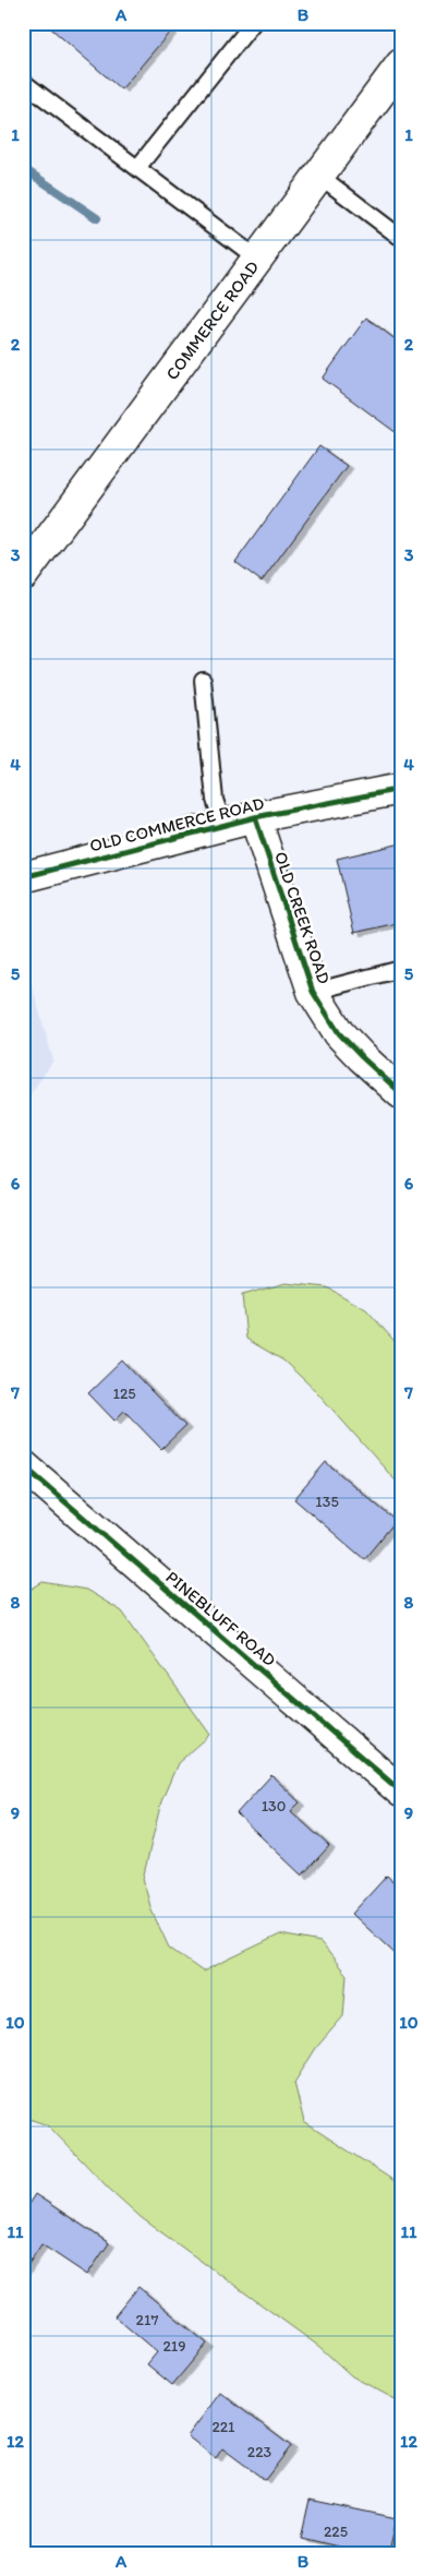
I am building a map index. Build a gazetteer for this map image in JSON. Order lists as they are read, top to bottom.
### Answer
{
  "streets": {
    "main road": [
      "COMMERCE ROAD",
      "OLD COMMERCE ROAD",
      "OLD CREEK ROAD",
      "PINEBLUFF ROAD"
    ]
  },
  "crossings": [
    ["OLD COMMERCE ROAD", "OLD CREEK ROAD"]
  ],
  "house_numbers": [
    "125",
    "135",
    "130",
    "217",
    "219",
    "221",
    "223",
    "225"
  ],
  "grid": {
    "columns": ["A", "B"],
    "rows": [
      "1",
      "2",
      "3",
      "4",
      "5",
      "6",
      "7",
      "8",
      "9",
      "10",
      "11",
      "12"
    ]
  }
}
